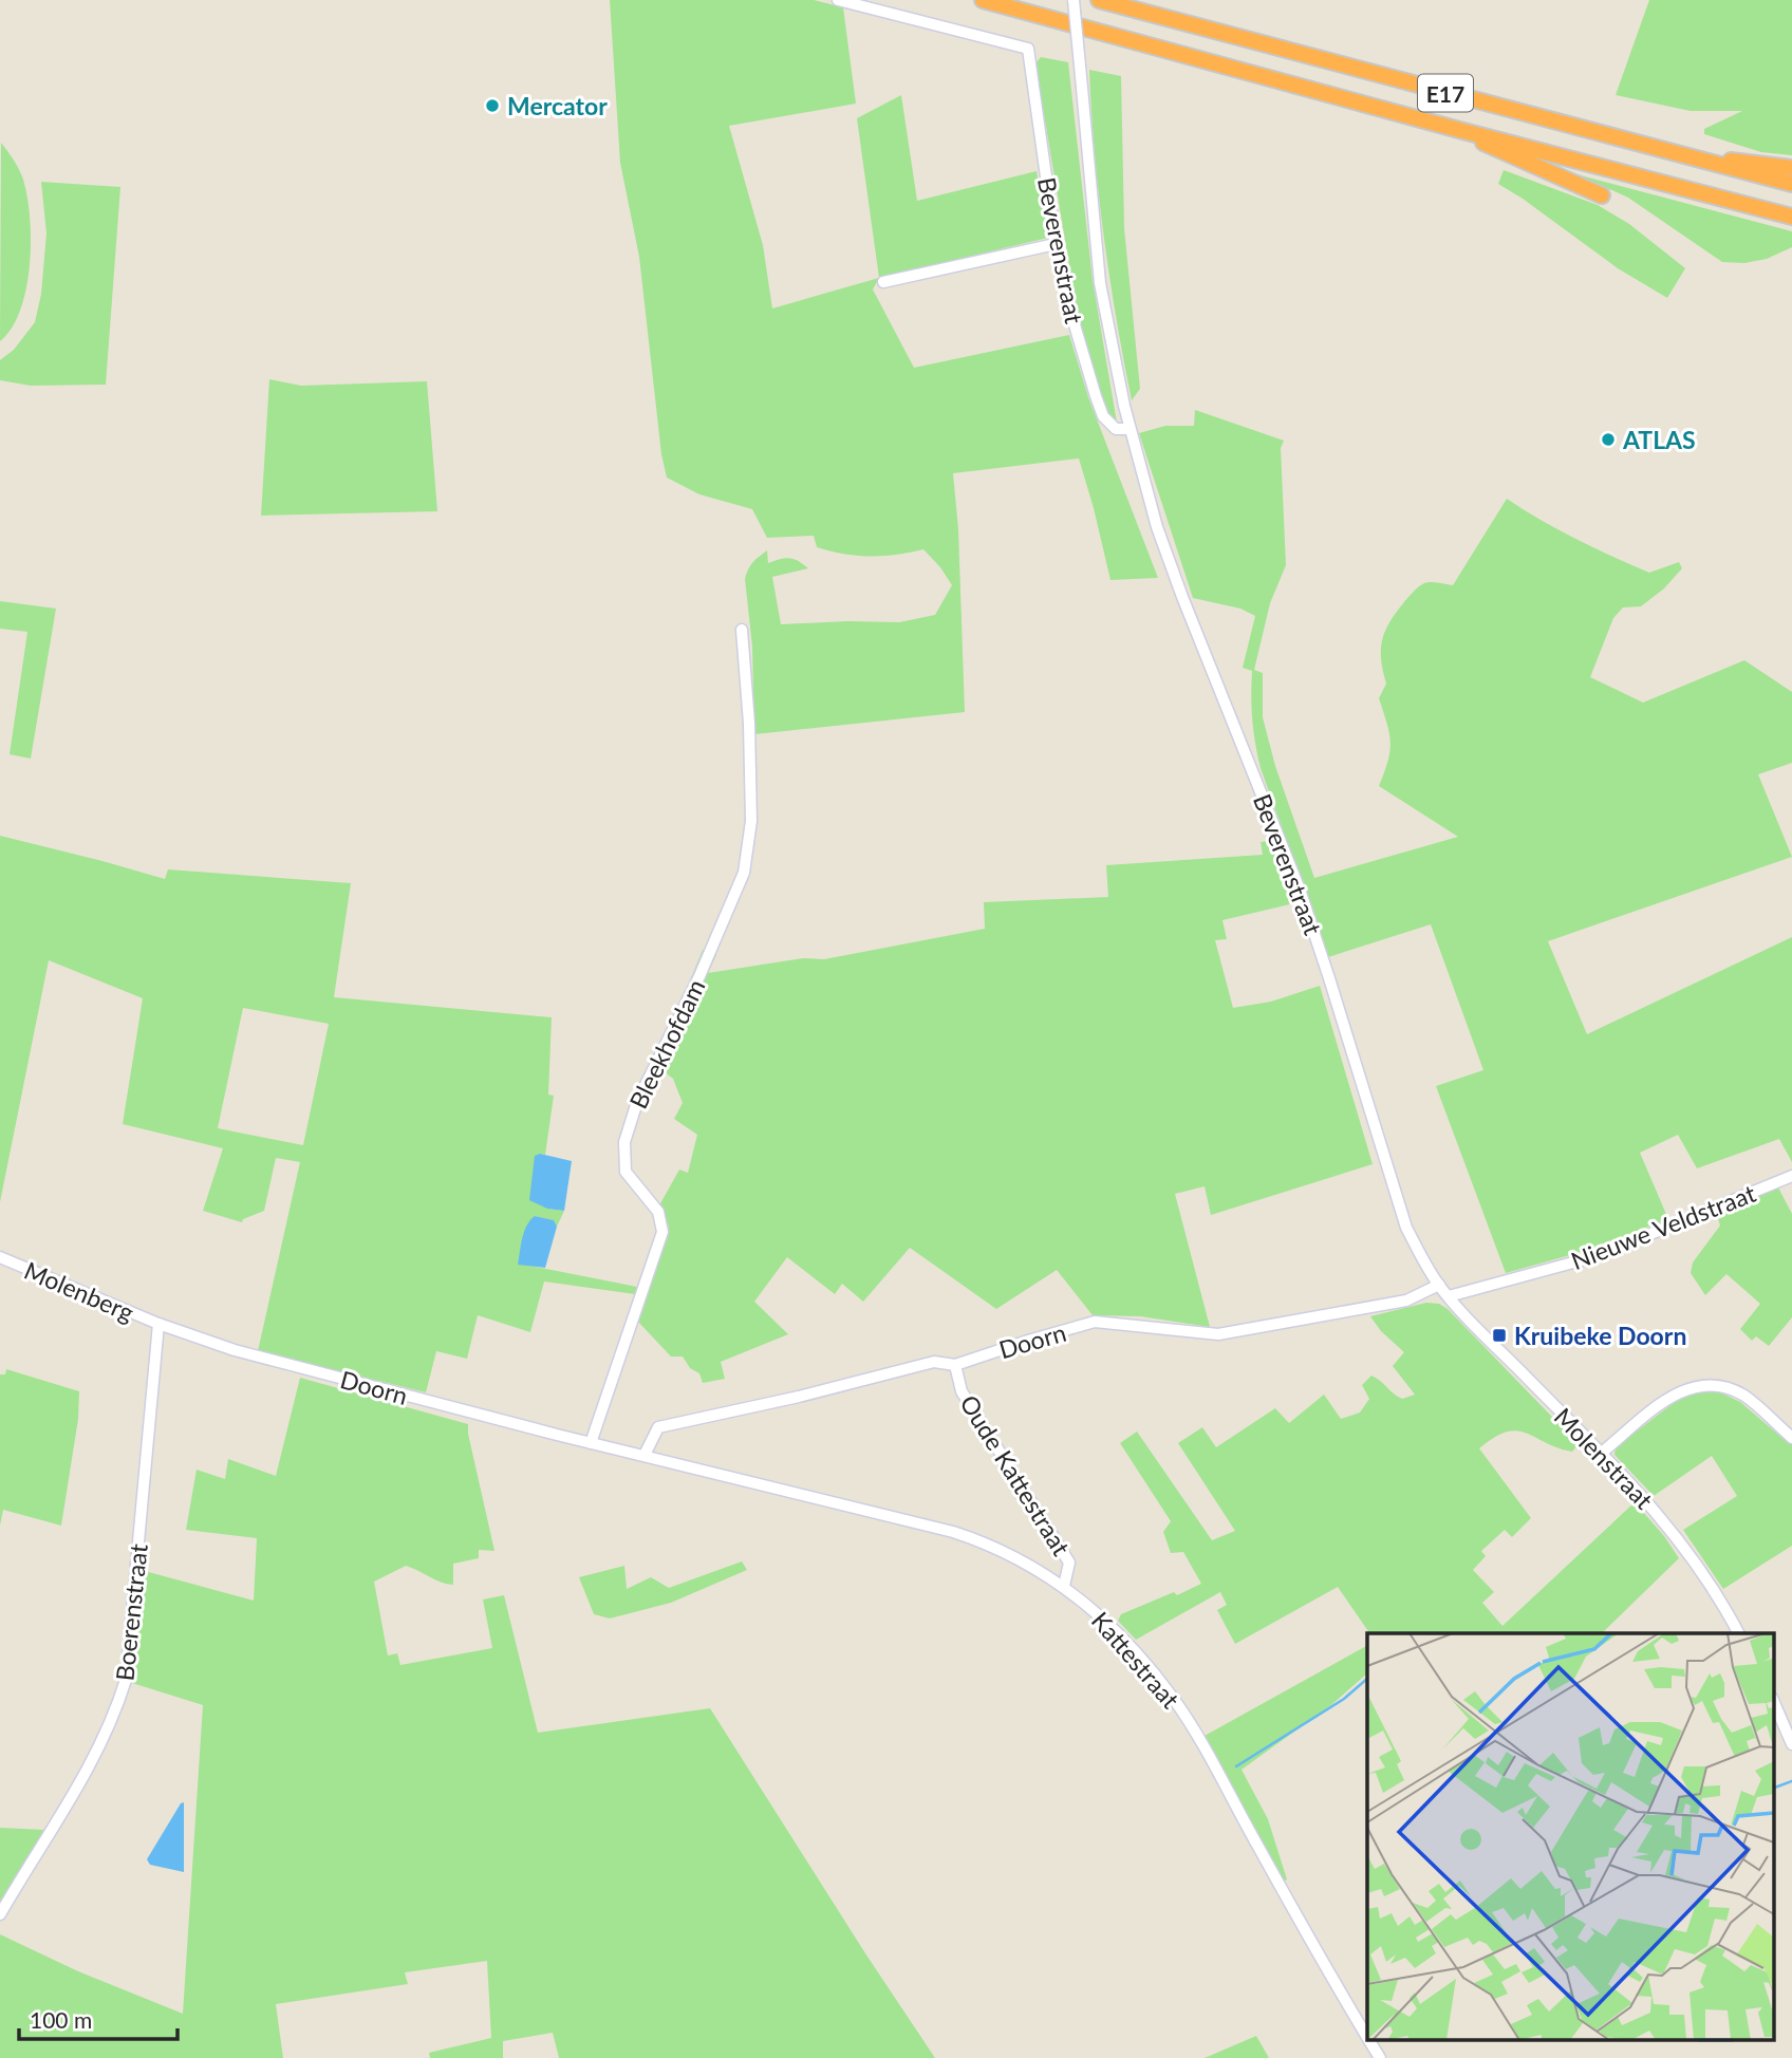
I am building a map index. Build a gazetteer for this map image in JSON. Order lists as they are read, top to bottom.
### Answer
{
  "streets": {
    "highway": ["E17"],
    "street": [
      "Beverenstraat",
      "Bleekhofdam",
      "Nieuwe Veldstraat",
      "Molenberg",
      "Doorn",
      "Molenstraat",
      "Oude Kattestraat",
      "Boerenstraat",
      "Kattestraat"
    ]
  },
  "crossings": [
    ["Beverenstraat", "Nieuwe Veldstraat"],
    ["Beverenstraat", "Doorn"],
    ["Beverenstraat", "Molenstraat"],
    ["Bleekhofdam", "Doorn"],
    ["Bleekhofdam", "Kattestraat"],
    ["Nieuwe Veldstraat", "Molenstraat"],
    ["Molenberg", "Doorn"],
    ["Molenberg", "Boerenstraat"],
    ["Doorn", "Oude Kattestraat"],
    ["Doorn", "Boerenstraat"],
    ["Doorn", "Kattestraat"],
    ["Oude Kattestraat", "Kattestraat"]
  ],
  "places": {
    "other": ["Mercator", "ATLAS"],
    "transit": ["Kruibeke Doorn"]
  },
  "scale_bar": "100 m"
}
